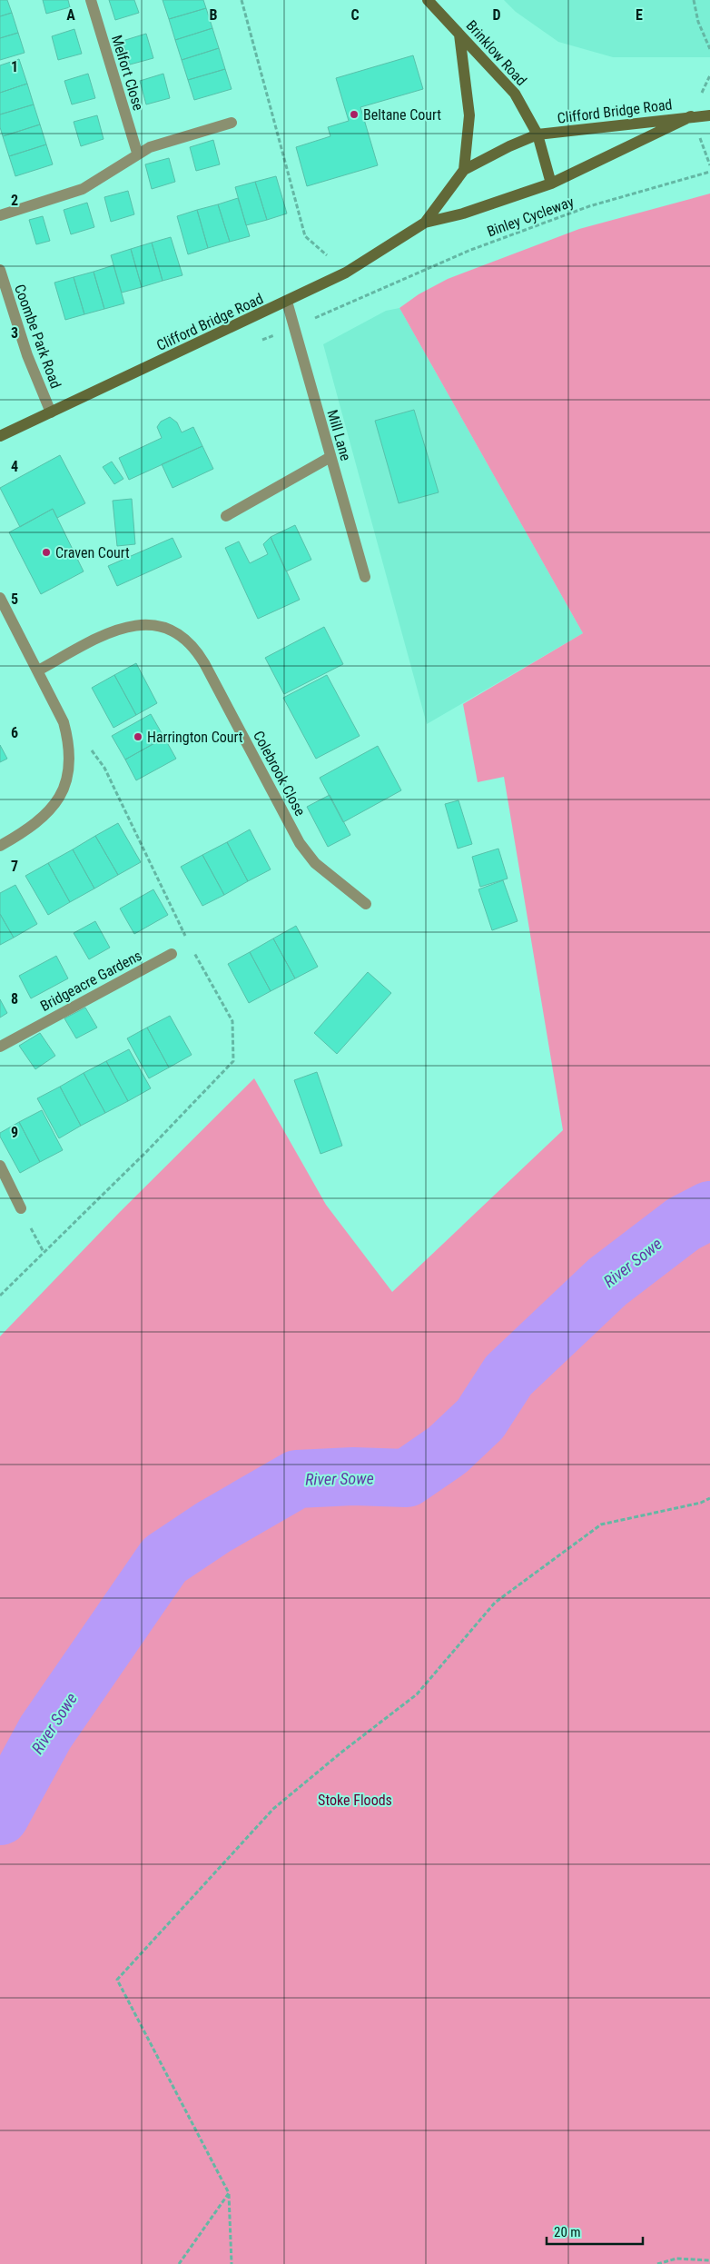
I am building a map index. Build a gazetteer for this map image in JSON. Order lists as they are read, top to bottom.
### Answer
{
  "streets": {
    "main road": ["Brinklow Road", "Clifford Bridge Road"],
    "street": [
      "Melfort Close",
      "Coombe Park Road",
      "Mill Lane",
      "Colebrook Close",
      "Bridgeacre Gardens"
    ],
    "path": ["Binley Cycleway"]
  },
  "crossings": [
    ["Brinklow Road", "Clifford Bridge Road"],
    ["Clifford Bridge Road", "Coombe Park Road"],
    ["Clifford Bridge Road", "Mill Lane"]
  ],
  "water": ["River Sowe"],
  "parks": ["Stoke Floods"],
  "places": ["Beltane Court", "Craven Court", "Harrington Court"],
  "scale_bar": "20 m",
  "grid": {
    "columns": [
      "A",
      "B",
      "C",
      "D",
      "E"
    ],
    "rows": [
      "1",
      "2",
      "3",
      "4",
      "5",
      "6",
      "7",
      "8",
      "9"
    ]
  }
}
